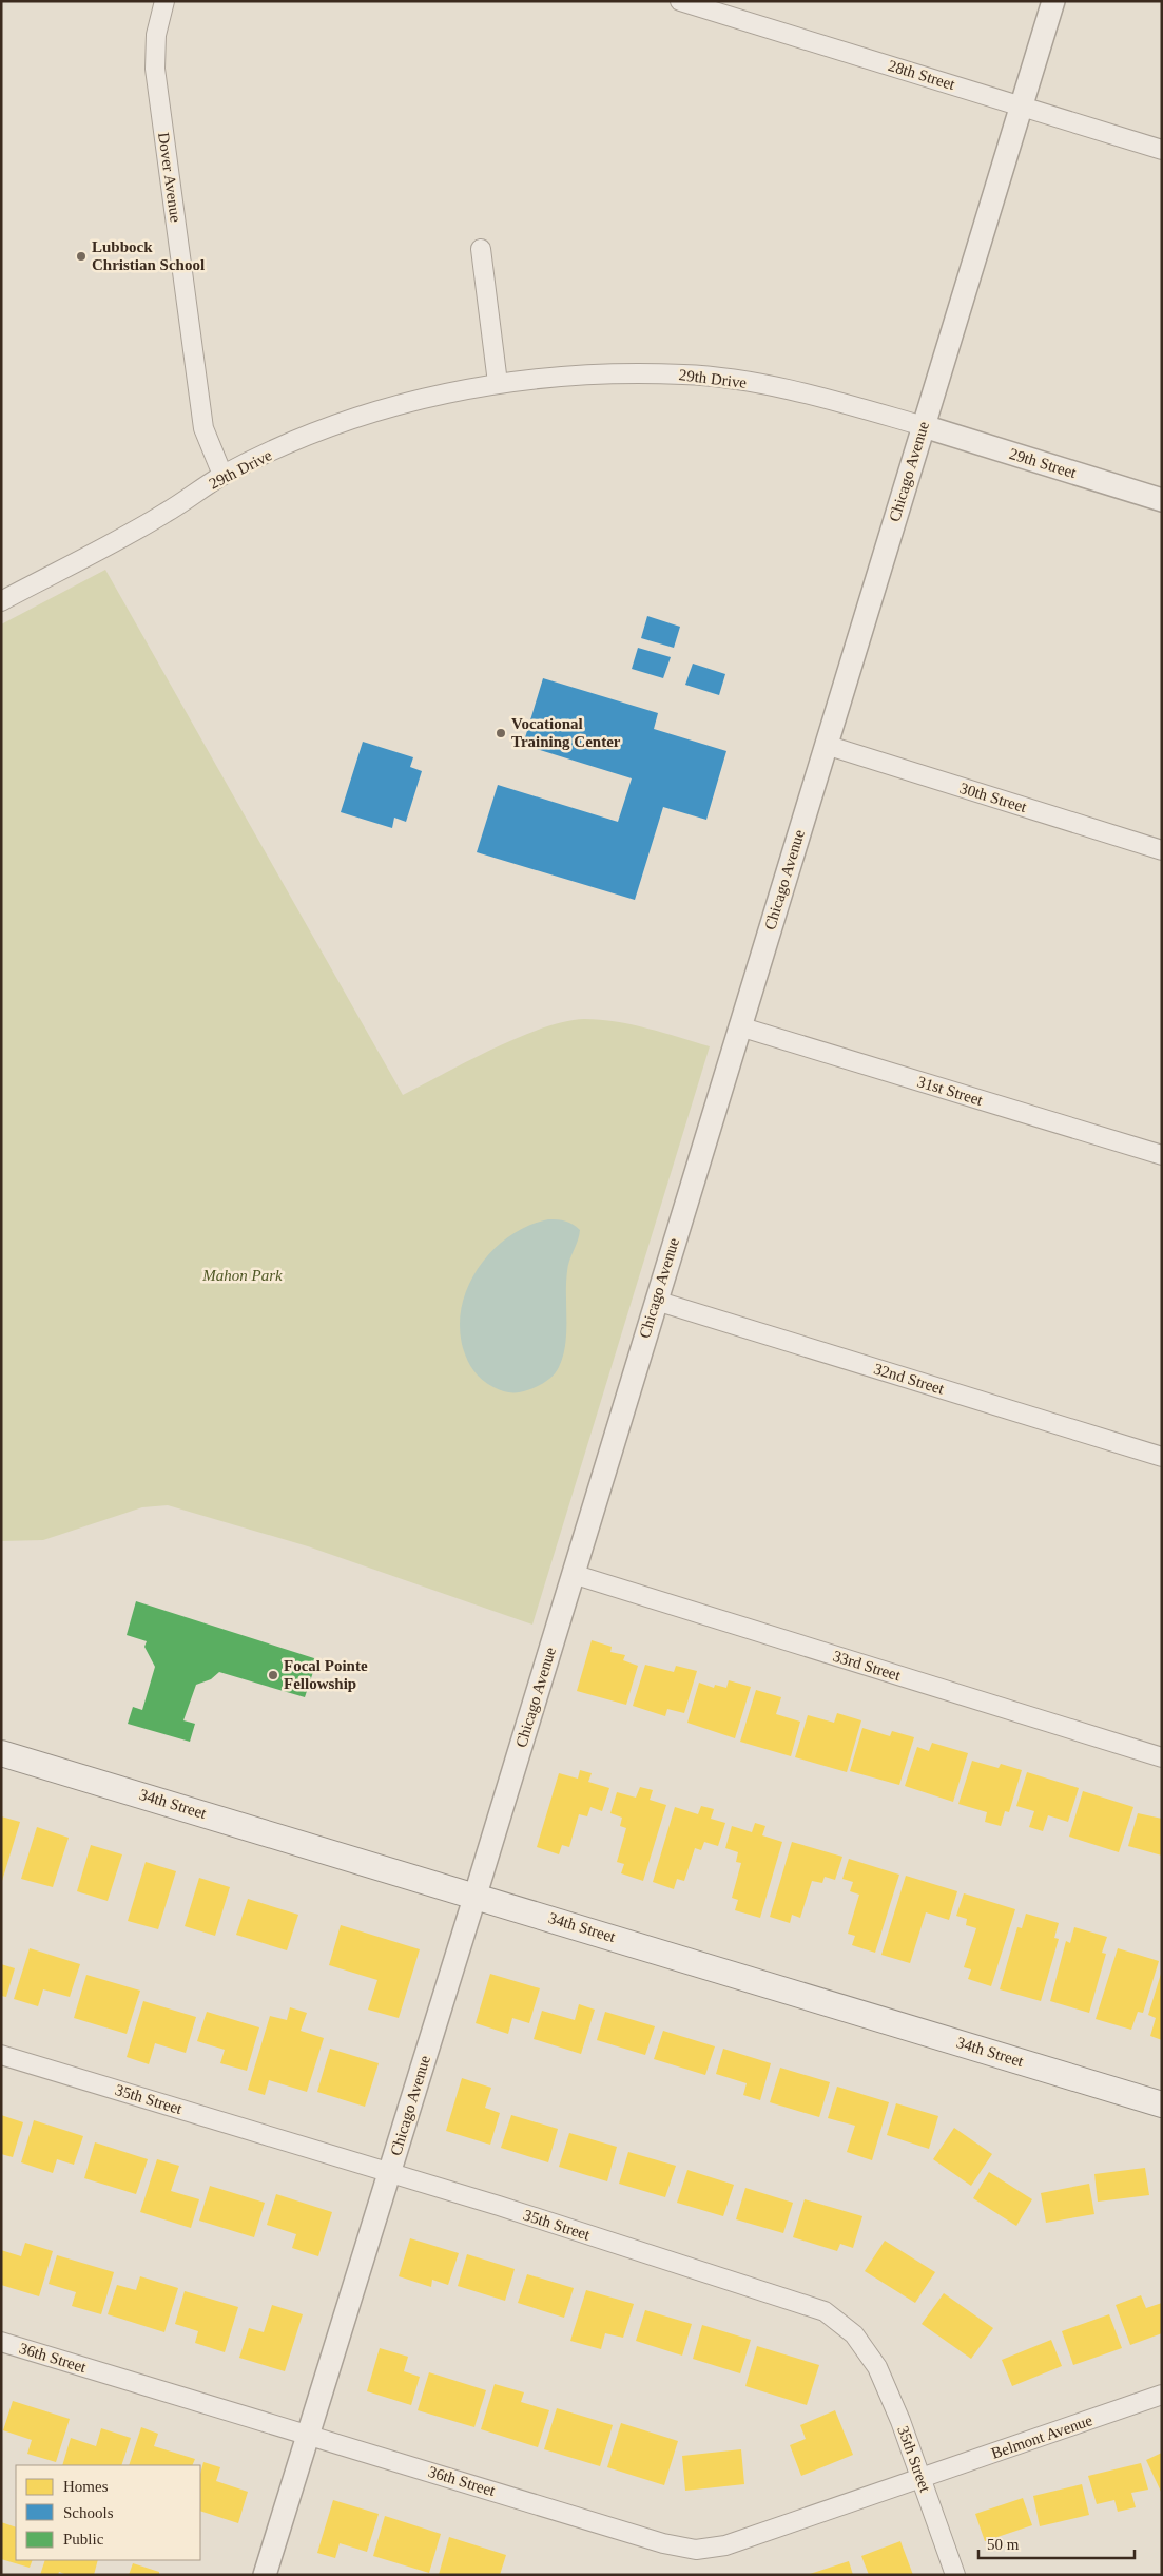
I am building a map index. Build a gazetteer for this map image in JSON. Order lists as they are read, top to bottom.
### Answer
{
  "streets": {
    "main road": ["34th Street"],
    "street": [
      "28th Street",
      "Dover Avenue",
      "29th Drive",
      "29th Street",
      "Chicago Avenue",
      "30th Street",
      "31st Street",
      "32nd Street",
      "33rd Street",
      "35th Street",
      "36th Street",
      "Belmont Avenue"
    ]
  },
  "crossings": [
    ["28th Street", "Chicago Avenue"],
    ["Dover Avenue", "29th Drive"],
    ["29th Drive", "29th Street"],
    ["29th Drive", "Chicago Avenue"],
    ["29th Street", "Chicago Avenue"],
    ["Chicago Avenue", "30th Street"],
    ["Chicago Avenue", "31st Street"],
    ["Chicago Avenue", "32nd Street"],
    ["Chicago Avenue", "33rd Street"],
    ["Chicago Avenue", "34th Street"],
    ["Chicago Avenue", "35th Street"],
    ["Chicago Avenue", "36th Street"],
    ["35th Street", "36th Street"],
    ["35th Street", "Belmont Avenue"],
    ["36th Street", "Belmont Avenue"]
  ],
  "parks": ["Mahon Park"],
  "places": ["Lubbock Christian School", "Vocational Training Center", "Focal Pointe Fellowship"],
  "legend": ["Homes", "Schools", "Public"],
  "scale_bar": "50 m"
}
